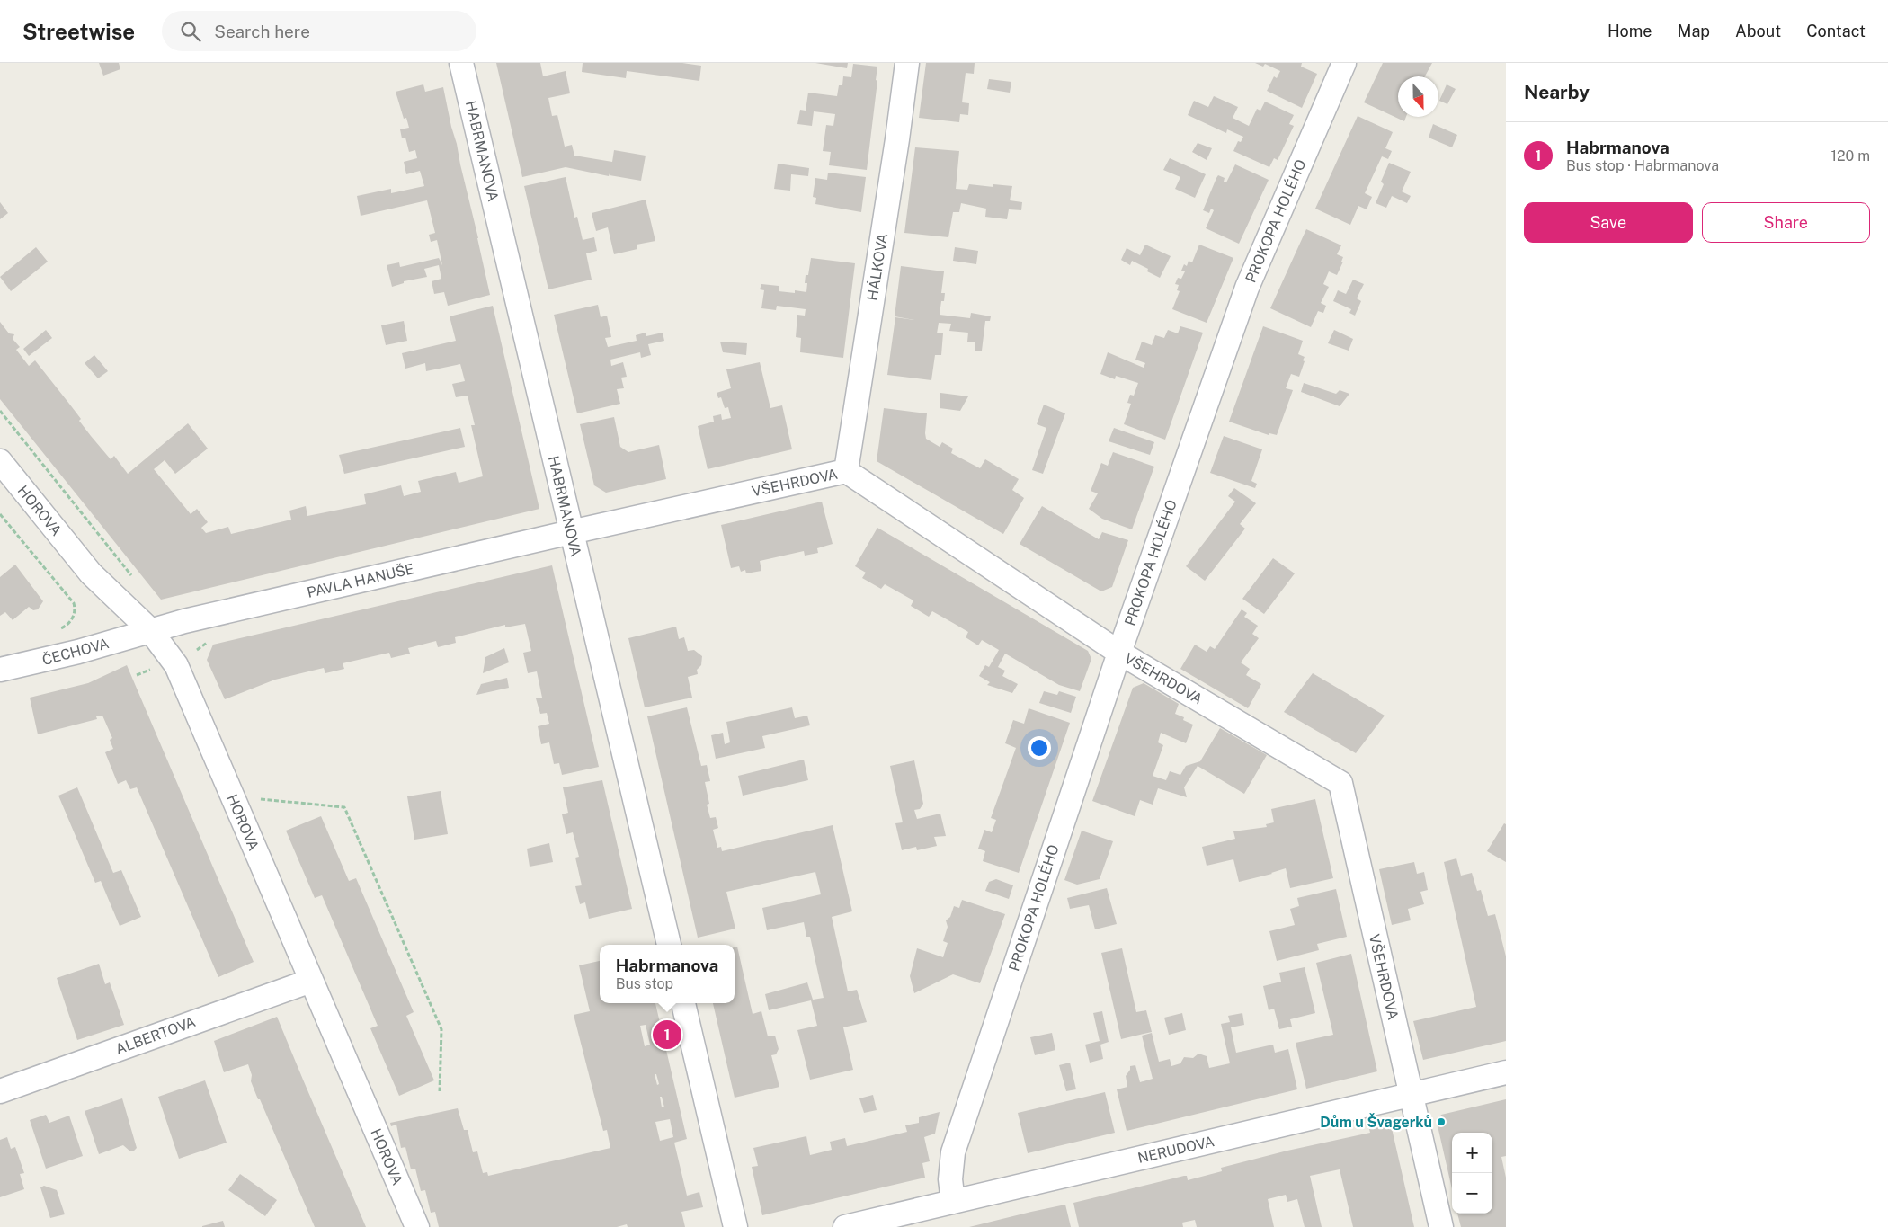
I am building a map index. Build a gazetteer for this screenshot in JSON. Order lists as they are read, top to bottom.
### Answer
{
  "streets": {
    "street": [
      "HABRMANOVA",
      "PROKOPA HOLÉHO",
      "HÁLKOVA",
      "VŠEHRDOVA",
      "HOROVA",
      "PAVLA HANUŠE",
      "ČECHOVA",
      "ALBERTOVA",
      "NERUDOVA"
    ]
  },
  "crossings": [
    ["HABRMANOVA", "VŠEHRDOVA"],
    ["HABRMANOVA", "PAVLA HANUŠE"],
    ["PROKOPA HOLÉHO", "VŠEHRDOVA"],
    ["PROKOPA HOLÉHO", "NERUDOVA"],
    ["HÁLKOVA", "VŠEHRDOVA"],
    ["VŠEHRDOVA", "PAVLA HANUŠE"],
    ["VŠEHRDOVA", "NERUDOVA"],
    ["HOROVA", "PAVLA HANUŠE"],
    ["HOROVA", "ČECHOVA"],
    ["HOROVA", "ALBERTOVA"],
    ["PAVLA HANUŠE", "ČECHOVA"]
  ],
  "places": ["Dům u Švagerků"],
  "north": "bottom",
  "page": {
    "header": "Streetwise",
    "search": "Search here",
    "nav": [
      "Home",
      "Map",
      "About",
      "Contact"
    ],
    "heading": "Nearby",
    "list": [
      {
        "mark": "1",
        "name": "Habrmanova",
        "note": "Bus stop · Habrmanova",
        "value": "120 m"
      }
    ],
    "buttons": ["Save", "Share"],
    "popup": ["Habrmanova", "Bus stop"],
    "pins": "1",
    "map_buttons": ["+", "−"]
  }
}
